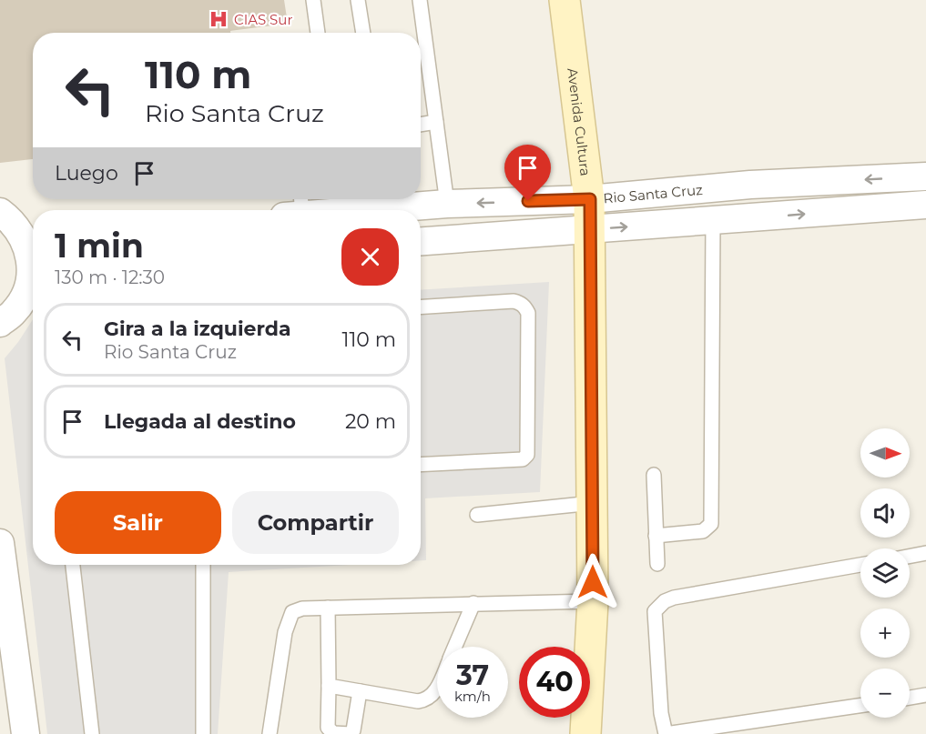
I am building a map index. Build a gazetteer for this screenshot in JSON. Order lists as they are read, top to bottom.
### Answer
{
  "streets": {
    "street": ["Avenida Cultura", "Rio Santa Cruz"]
  },
  "crossings": [
    ["Avenida Cultura", "Rio Santa Cruz"]
  ],
  "places": {
    "hospital": ["CIAS Sur"]
  },
  "north": "right",
  "page": {
    "turn": ["110 m", "Rio Santa Cruz"],
    "then": "Luego",
    "heading": ["1 min", "130 m · 12:30"],
    "list": [
      {
        "name": "Gira a la izquierda",
        "note": "Rio Santa Cruz",
        "value": "110 m"
      },
      {
        "name": "Llegada al destino",
        "value": "20 m"
      }
    ],
    "map_buttons": ["+", "−"],
    "buttons": ["Salir", "Compartir"],
    "speed": "37 km/h",
    "limit": "40"
  }
}
